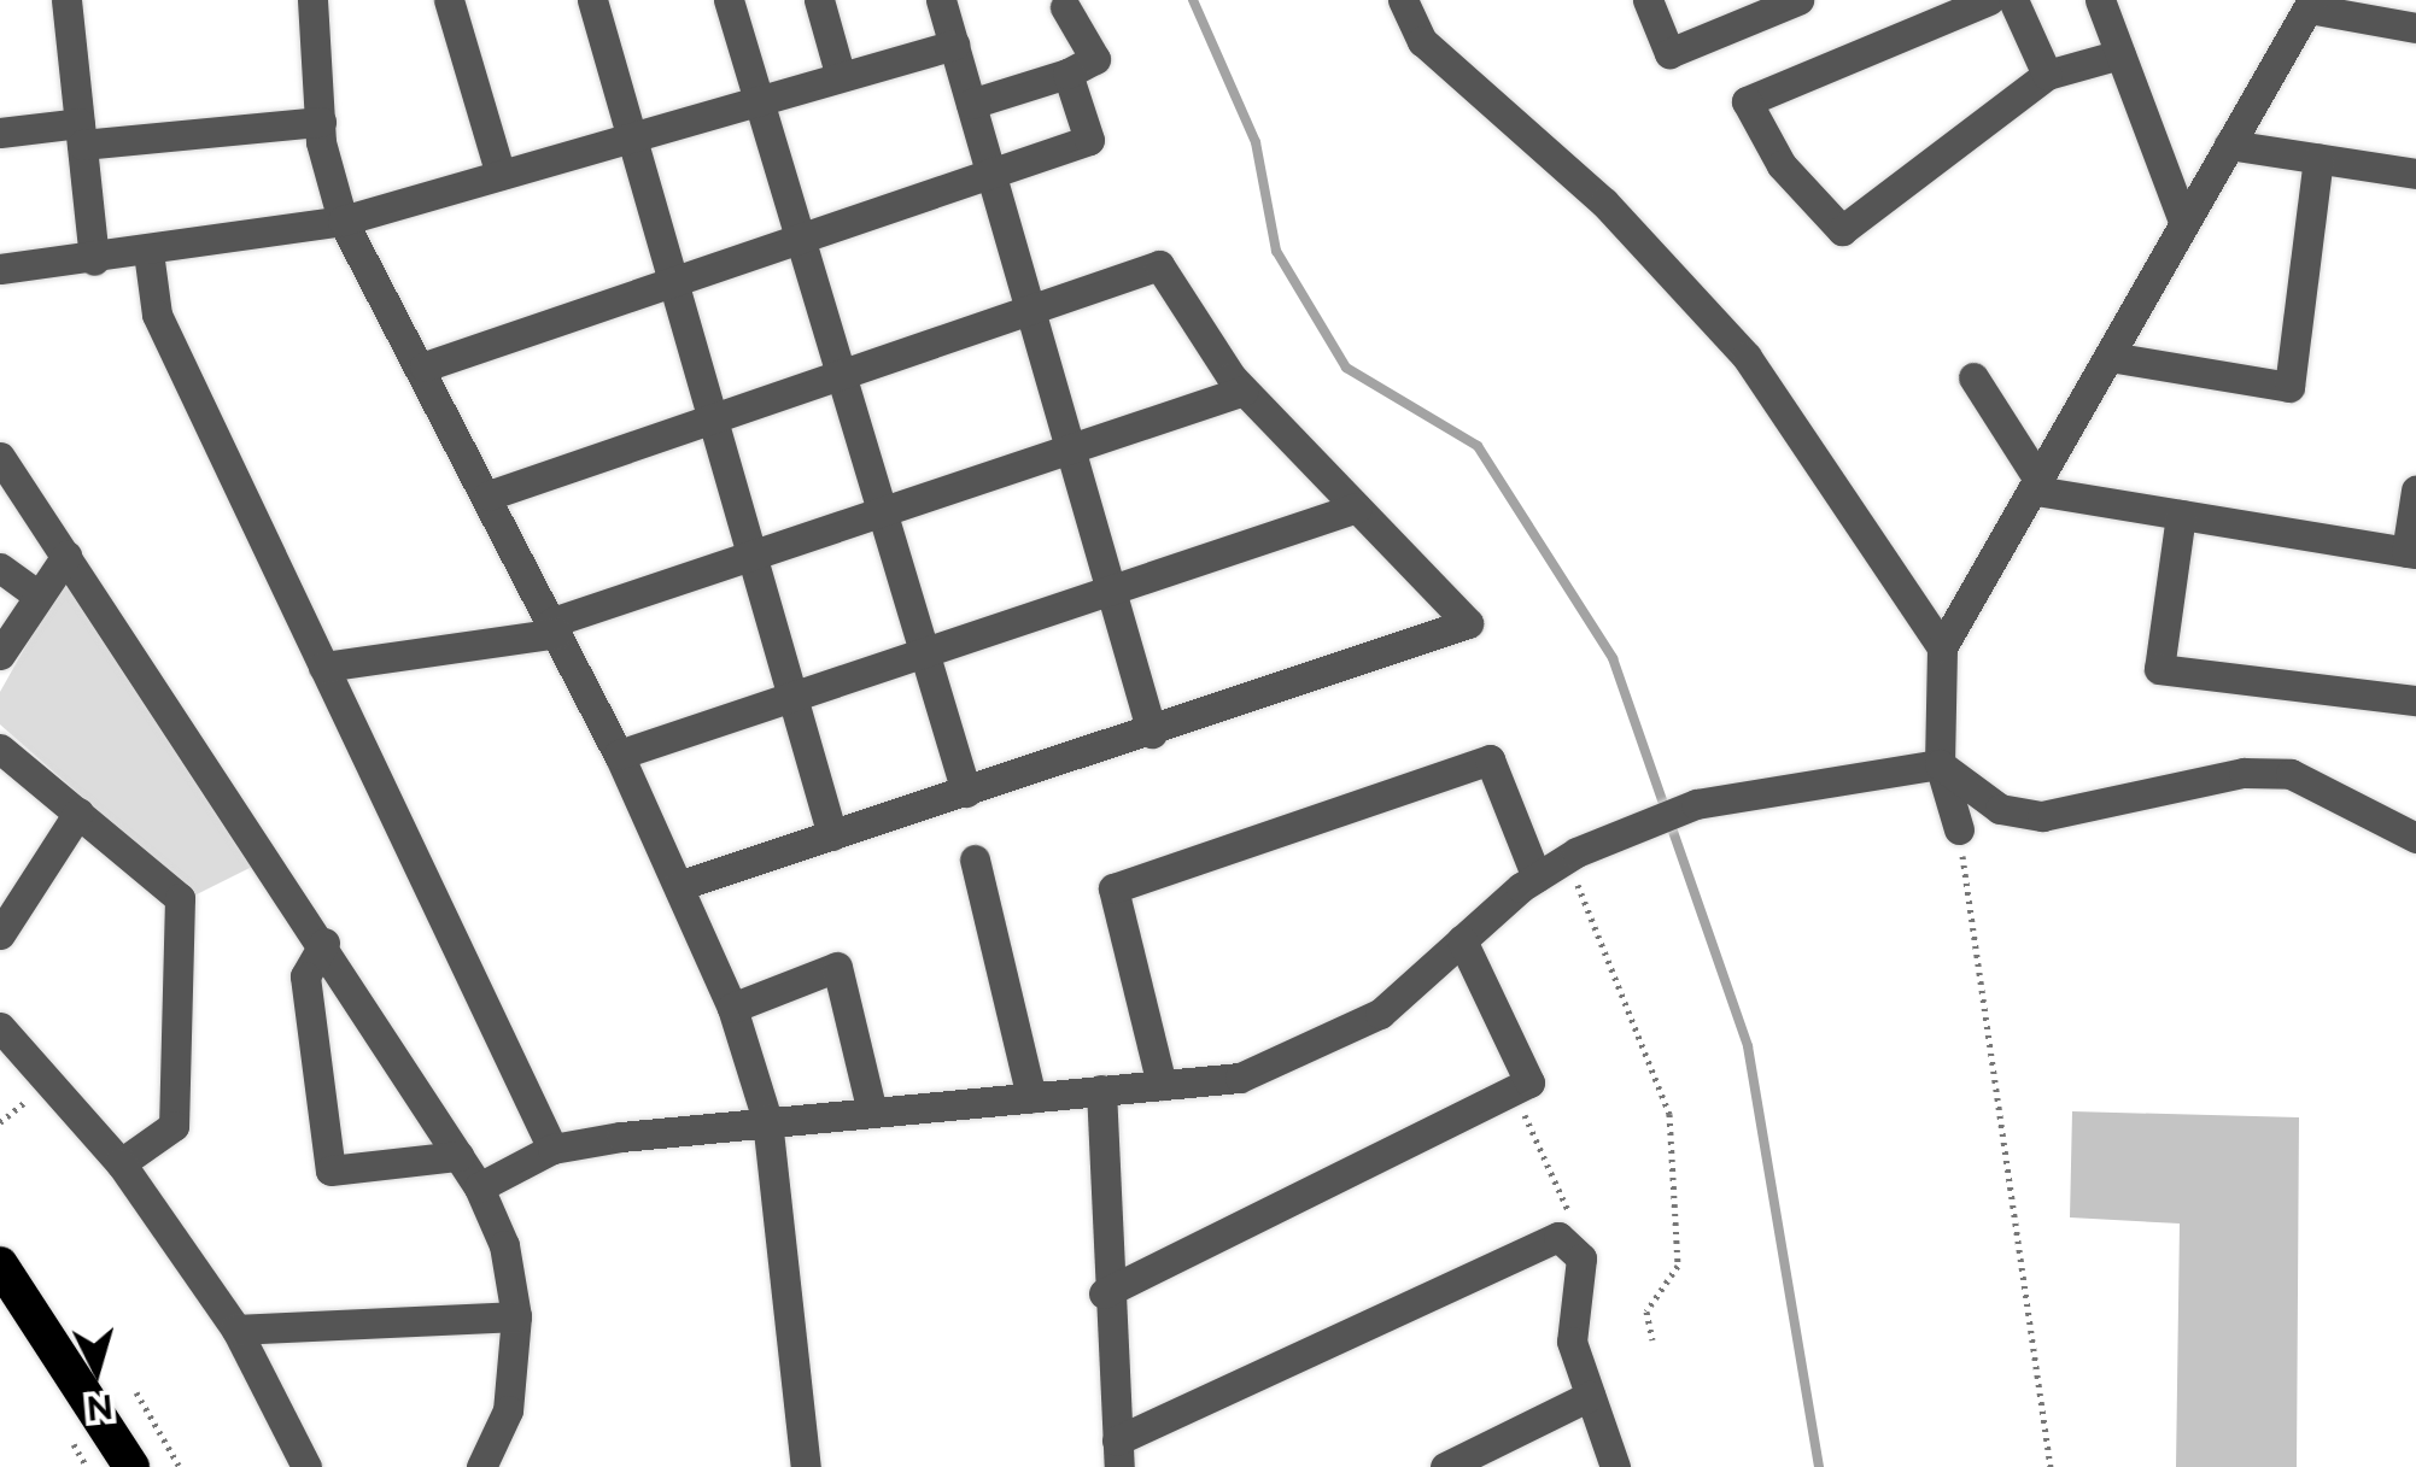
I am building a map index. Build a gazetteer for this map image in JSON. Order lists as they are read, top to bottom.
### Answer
{
  "north": "bottom"
}
